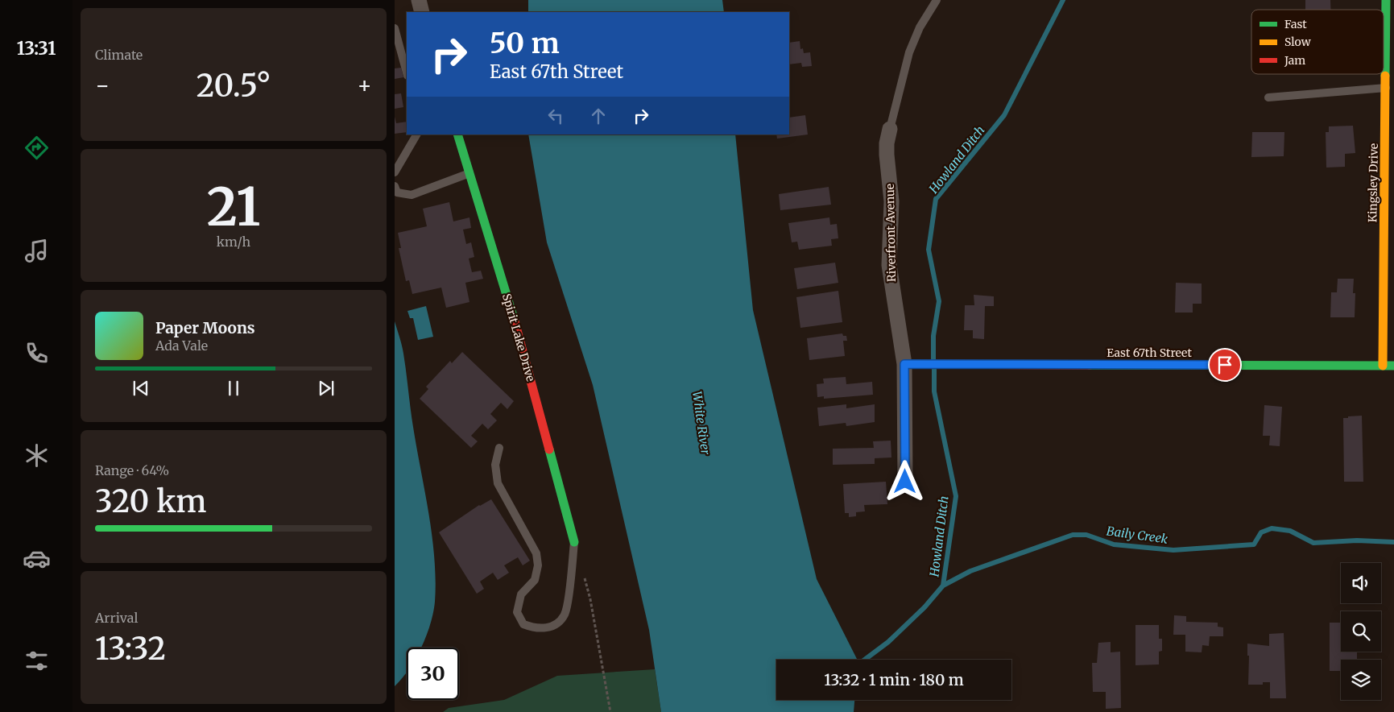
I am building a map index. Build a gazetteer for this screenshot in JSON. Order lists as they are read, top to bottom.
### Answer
{
  "streets": {
    "street": [
      "Kingsley Drive",
      "Riverfront Avenue",
      "Spirit Lake Drive",
      "East 67th Street"
    ]
  },
  "crossings": [
    ["Kingsley Drive", "East 67th Street"],
    ["Riverfront Avenue", "East 67th Street"]
  ],
  "water": ["Howland Ditch", "White River", "Baily Creek"],
  "legend": ["Fast", "Slow", "Jam"],
  "page": {
    "tabs": "13:31",
    "tile": [
      "Climate",
      ["21", "km/h"],
      ["Range · 64%", "320 km"],
      ["Arrival", "13:32"]
    ],
    "turn": ["50 m", "East 67th Street"],
    "heat": ["−", "20.5°", "+"],
    "song": ["Paper Moons", "Ada Vale"],
    "limit": "30",
    "trip": "13:32 · 1 min · 180 m"
  }
}
